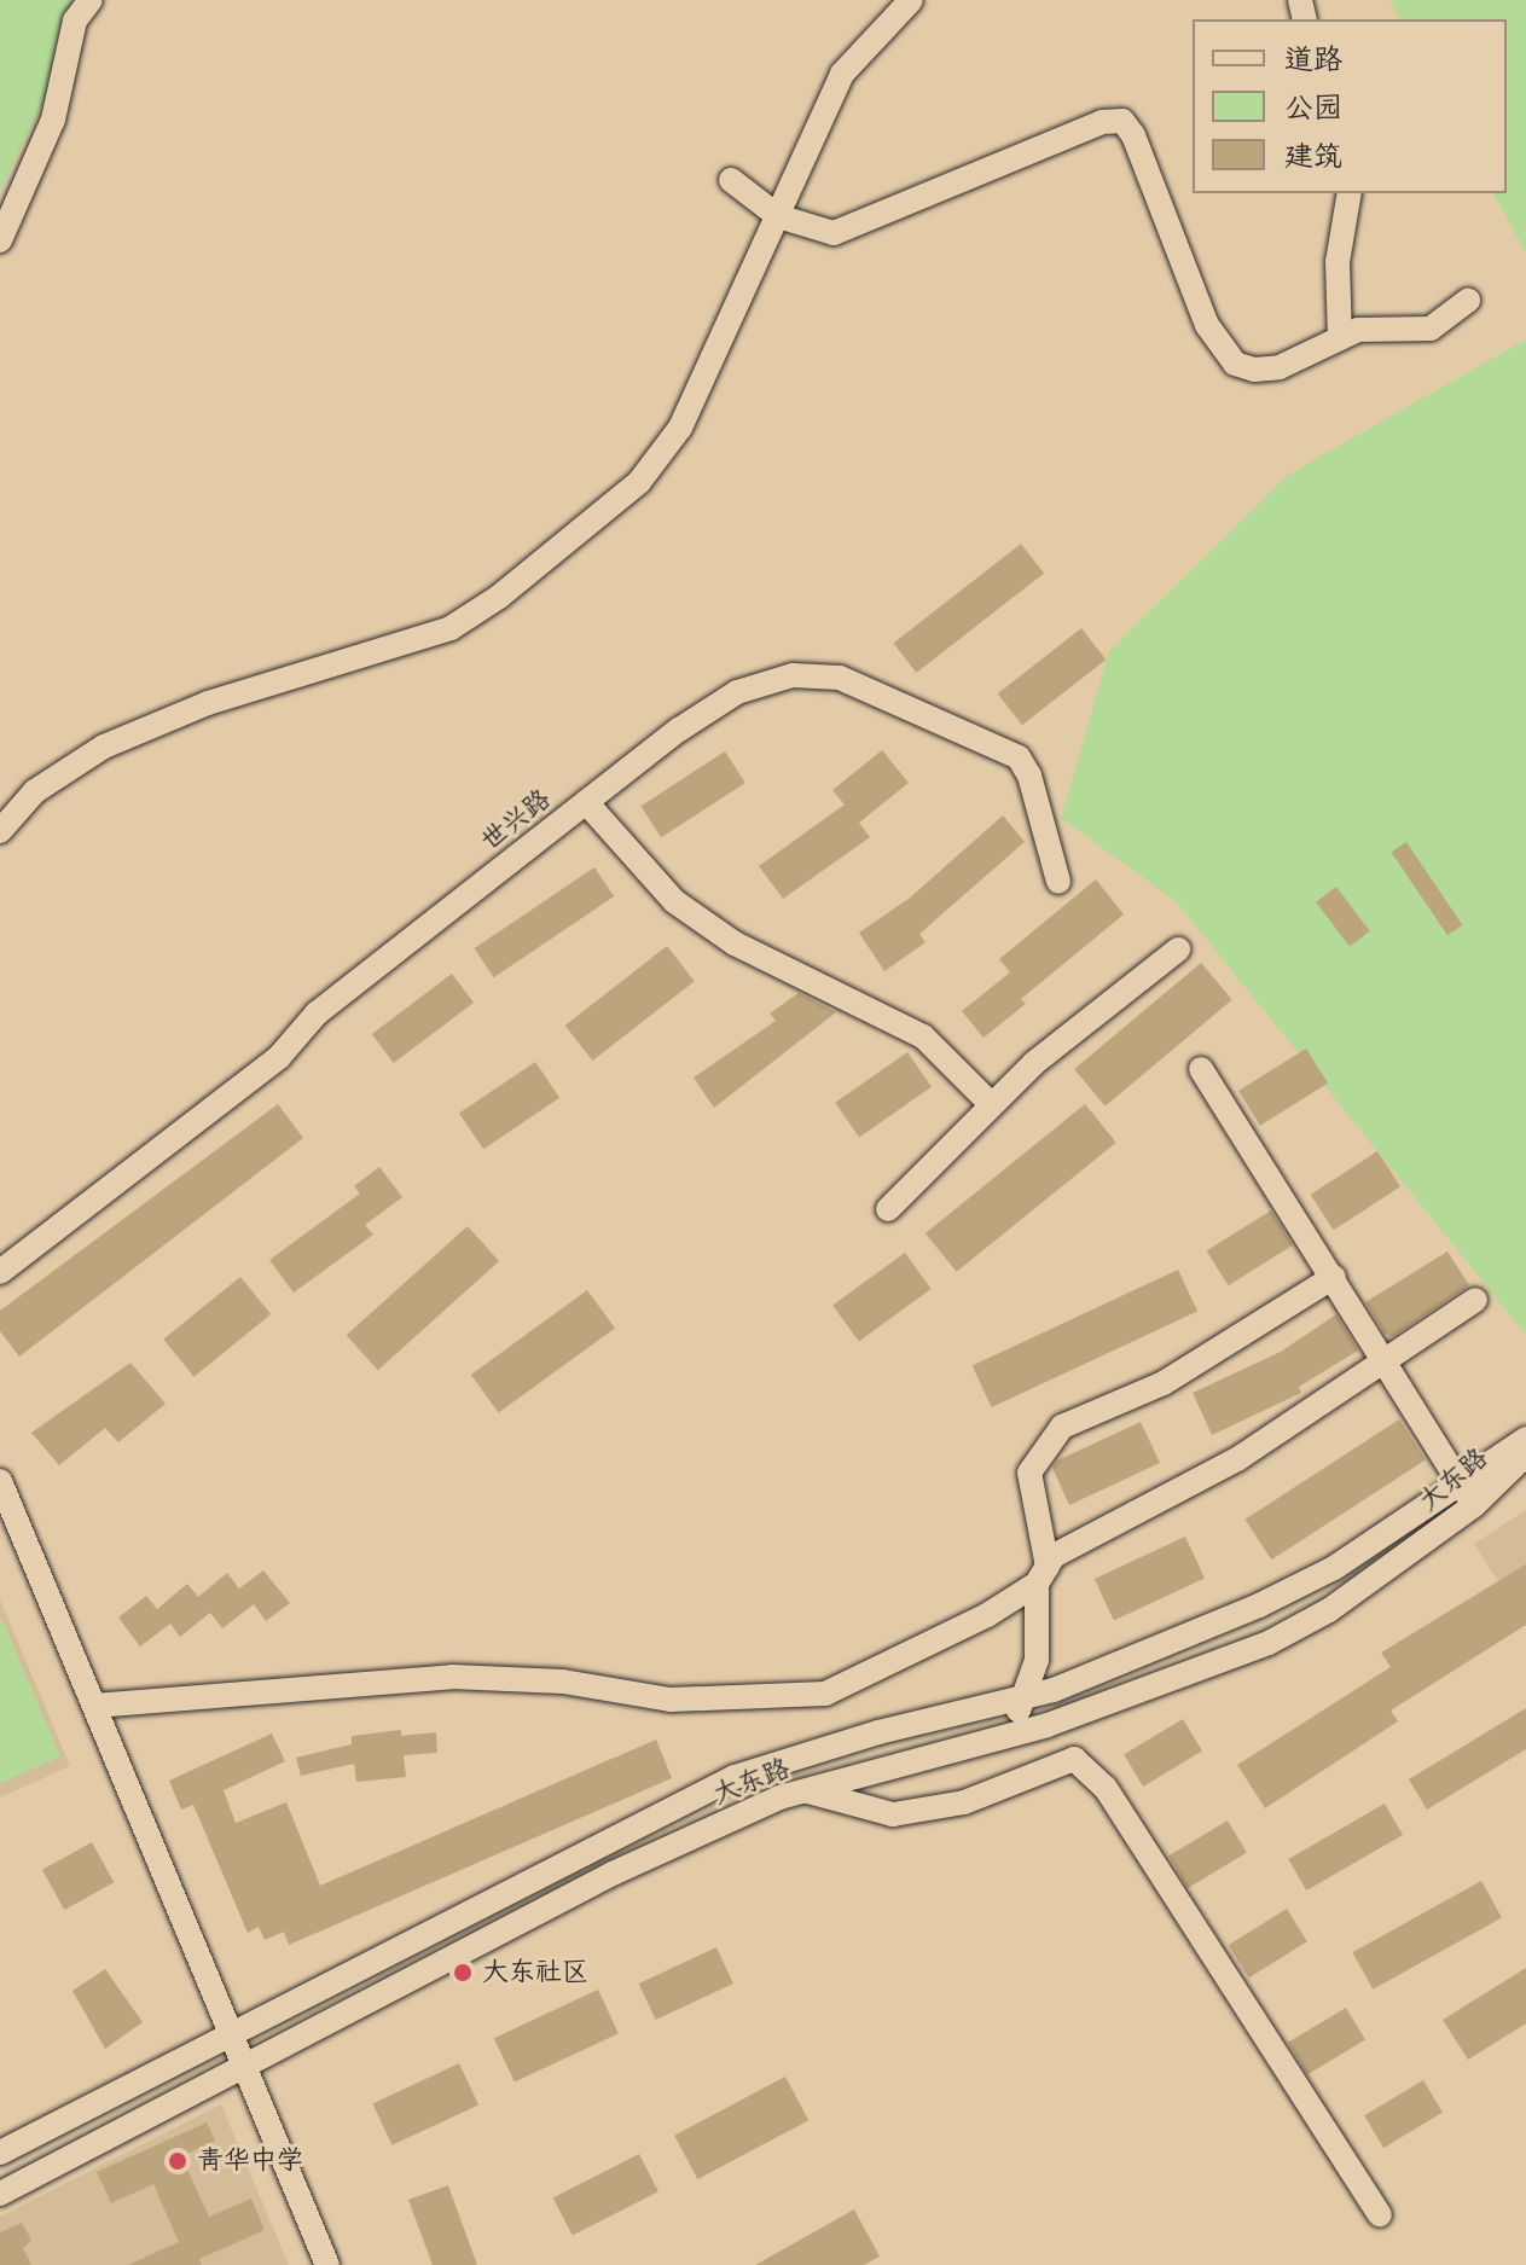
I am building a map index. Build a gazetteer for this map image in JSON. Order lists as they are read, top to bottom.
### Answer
{
  "streets": {
    "street": ["世兴路", "大东路"]
  },
  "places": ["大东社区", "青华中学"],
  "legend": ["道路", "公园", "建筑"]
}
